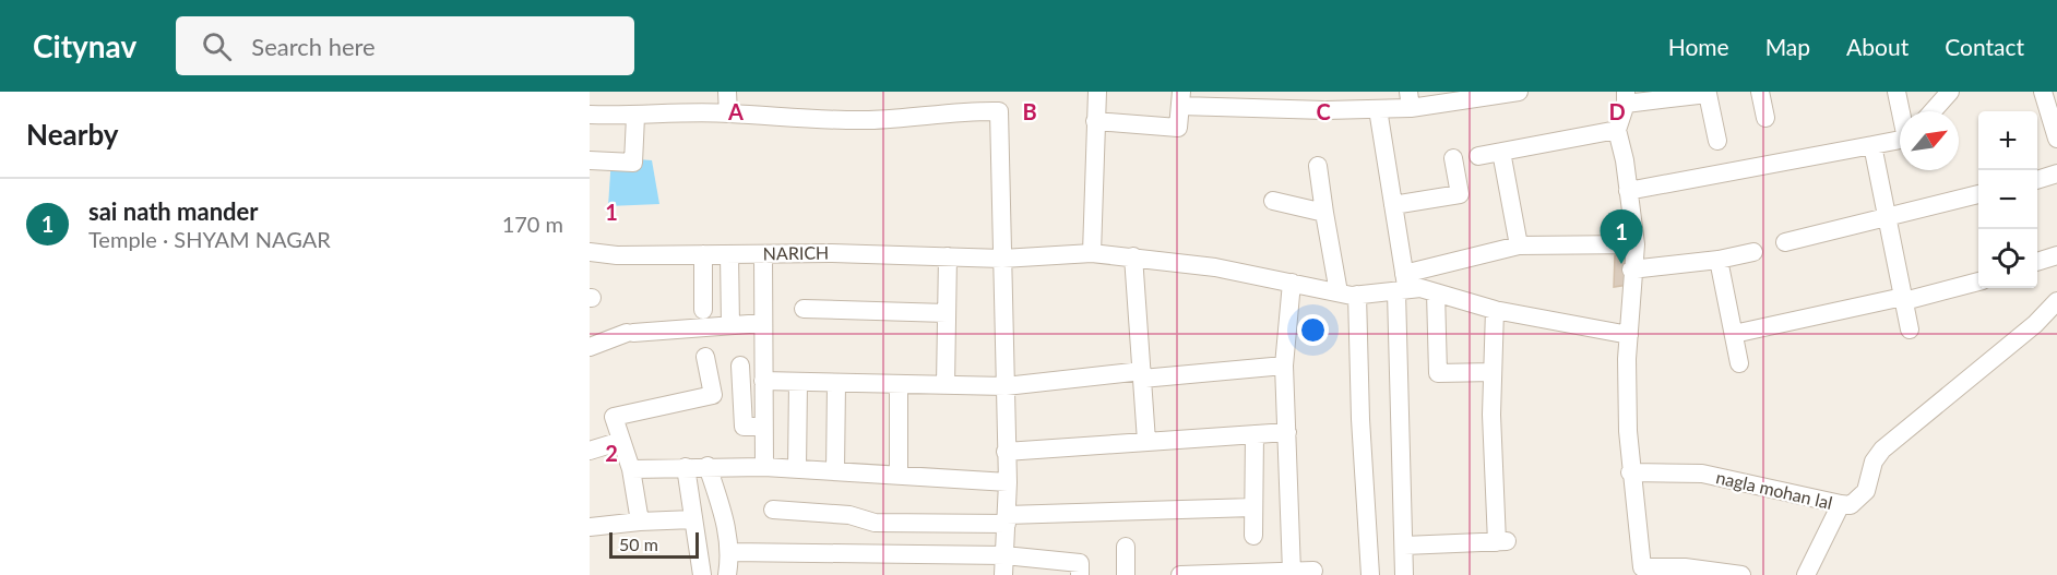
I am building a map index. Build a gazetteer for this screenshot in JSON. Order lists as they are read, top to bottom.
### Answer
{
  "streets": {
    "street": ["NARICH", "nagla mohan lal"]
  },
  "scale_bar": "50 m",
  "north": "top right",
  "page": {
    "header": "Citynav",
    "search": "Search here",
    "nav": [
      "Home",
      "Map",
      "About",
      "Contact"
    ],
    "heading": "Nearby",
    "map_buttons": ["+", "−"],
    "list": [
      {
        "mark": "1",
        "name": "sai nath mander",
        "note": "Temple · SHYAM NAGAR",
        "value": "170 m"
      }
    ],
    "pins": "1",
    "scale": "50 m"
  },
  "grid": {
    "columns": [
      "A",
      "B",
      "C",
      "D"
    ],
    "rows": ["1", "2"]
  }
}
